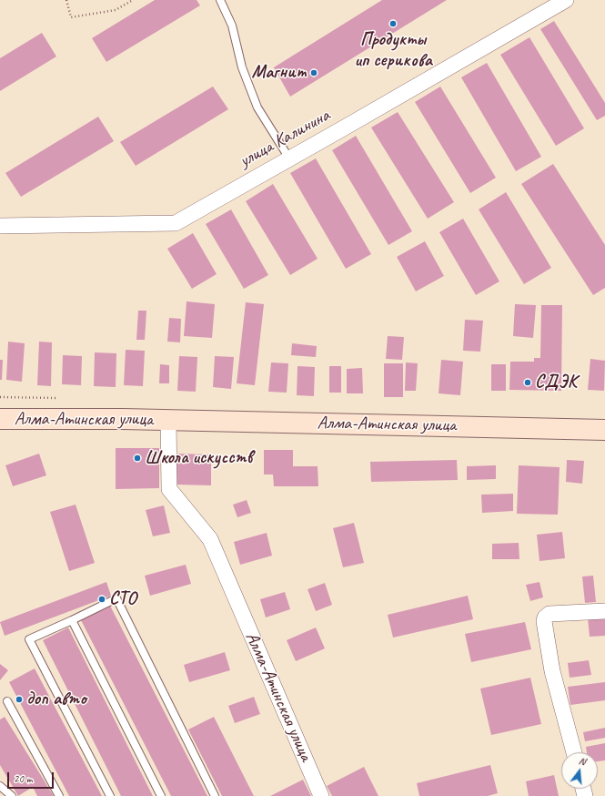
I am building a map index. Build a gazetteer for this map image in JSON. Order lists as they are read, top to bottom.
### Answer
{
  "streets": {
    "main road": ["Алма-Атинская улица"],
    "street": ["улица Калинина"]
  },
  "places": [
    "Продукты ип серикова",
    "Магнит",
    "СДЭК",
    "Школа искусств",
    "СТО",
    "доп авто"
  ],
  "scale_bar": "20 m",
  "north": "top"
}
